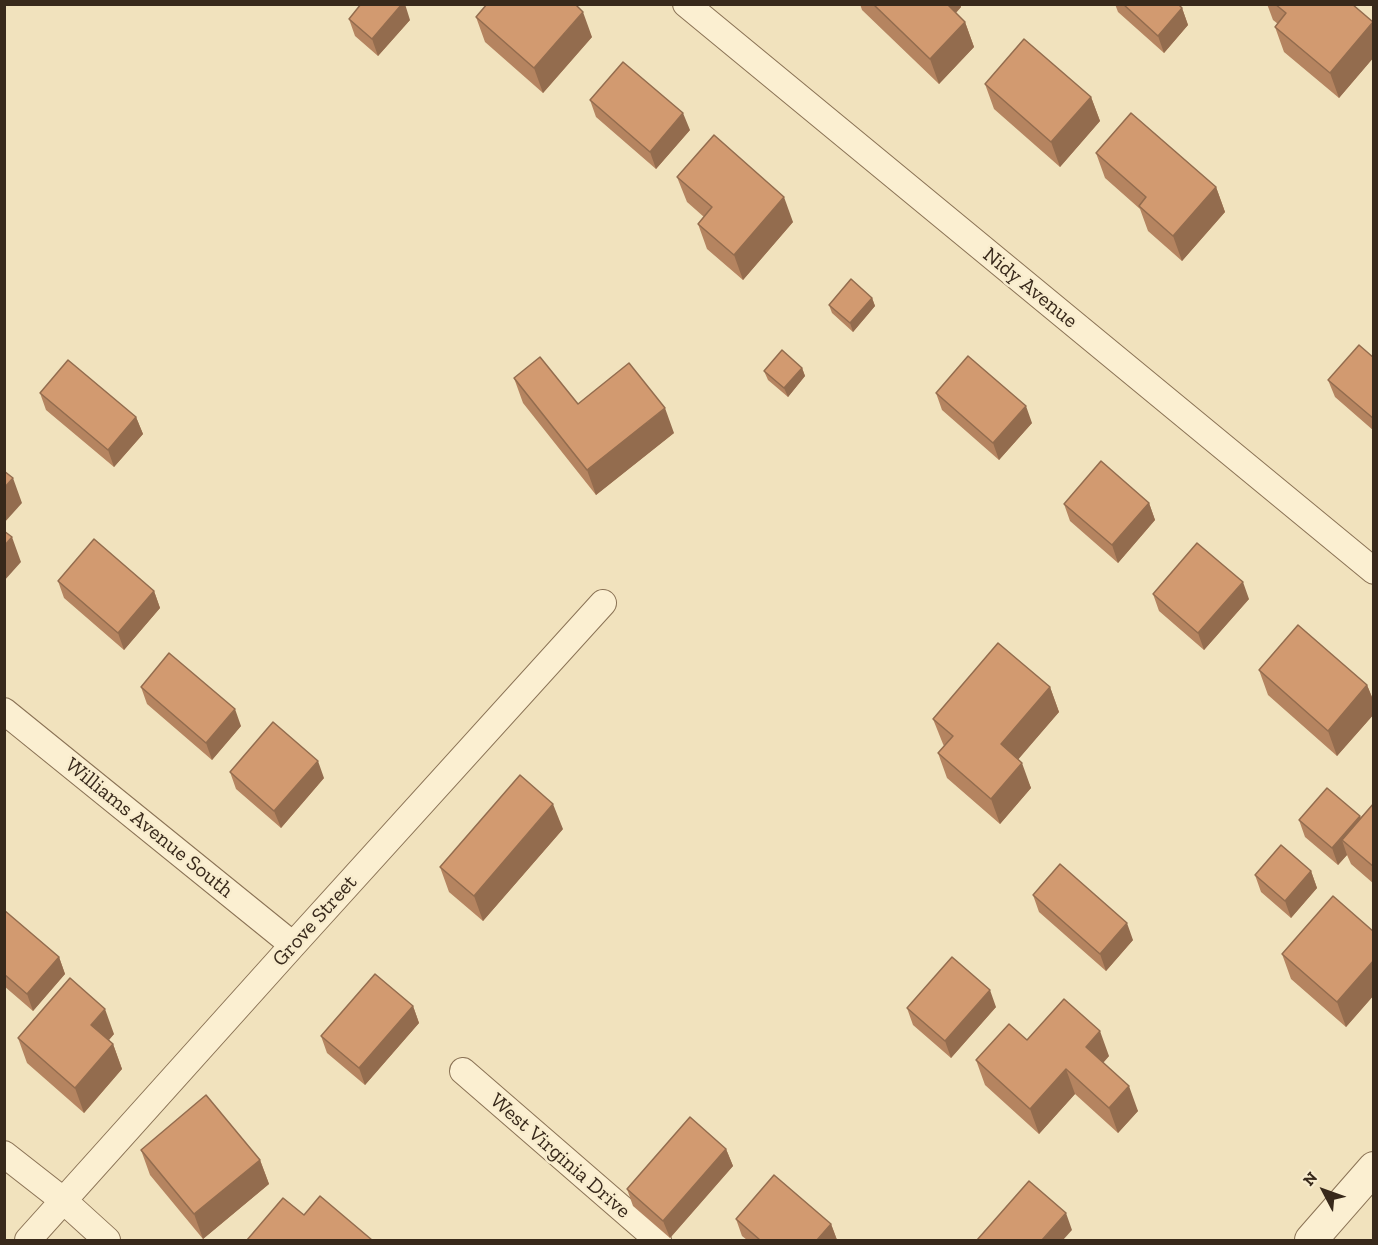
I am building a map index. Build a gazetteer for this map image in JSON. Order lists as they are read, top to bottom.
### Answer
{
  "streets": {
    "street": [
      "Nidy Avenue",
      "Williams Avenue South",
      "Grove Street",
      "West Virginia Drive"
    ]
  },
  "crossings": [
    ["Williams Avenue South", "Grove Street"]
  ],
  "north": "top left"
}
